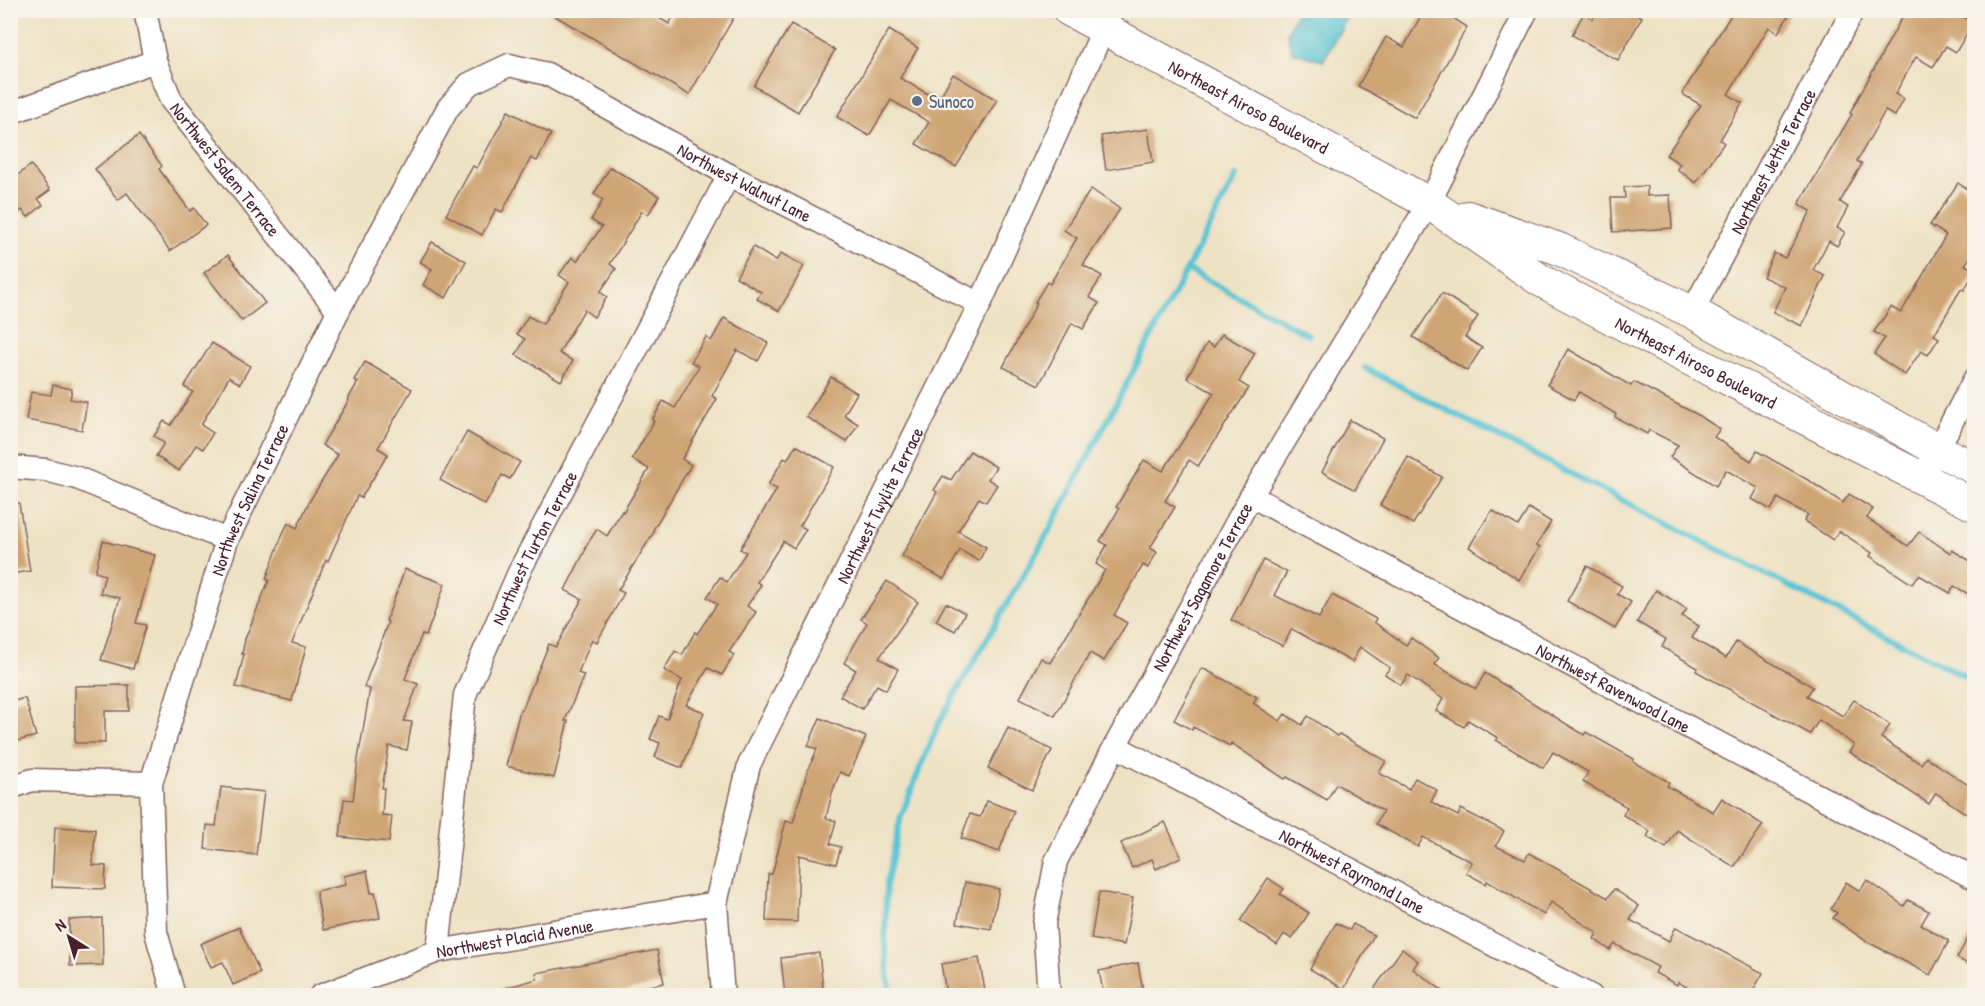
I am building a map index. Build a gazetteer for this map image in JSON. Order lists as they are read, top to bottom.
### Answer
{
  "streets": {
    "main road": ["Northeast Airoso Boulevard"],
    "street": [
      "Northeast Jettie Terrace",
      "Northwest Salem Terrace",
      "Northwest Walnut Lane",
      "Northwest Salina Terrace",
      "Northwest Twylite Terrace",
      "Northwest Turton Terrace",
      "Northwest Sagamore Terrace",
      "Northwest Ravenwood Lane",
      "Northwest Raymond Lane",
      "Northwest Placid Avenue"
    ]
  },
  "crossings": [
    ["Northeast Airoso Boulevard", "Northeast Jettie Terrace"],
    ["Northeast Airoso Boulevard", "Northwest Twylite Terrace"],
    ["Northeast Airoso Boulevard", "Northwest Sagamore Terrace"],
    ["Northwest Salem Terrace", "Northwest Salina Terrace"],
    ["Northwest Walnut Lane", "Northwest Salina Terrace"],
    ["Northwest Walnut Lane", "Northwest Twylite Terrace"],
    ["Northwest Walnut Lane", "Northwest Turton Terrace"],
    ["Northwest Twylite Terrace", "Northwest Placid Avenue"],
    ["Northwest Turton Terrace", "Northwest Placid Avenue"],
    ["Northwest Sagamore Terrace", "Northwest Ravenwood Lane"],
    ["Northwest Sagamore Terrace", "Northwest Raymond Lane"]
  ],
  "places": ["Sunoco"],
  "north": "top left"
}
